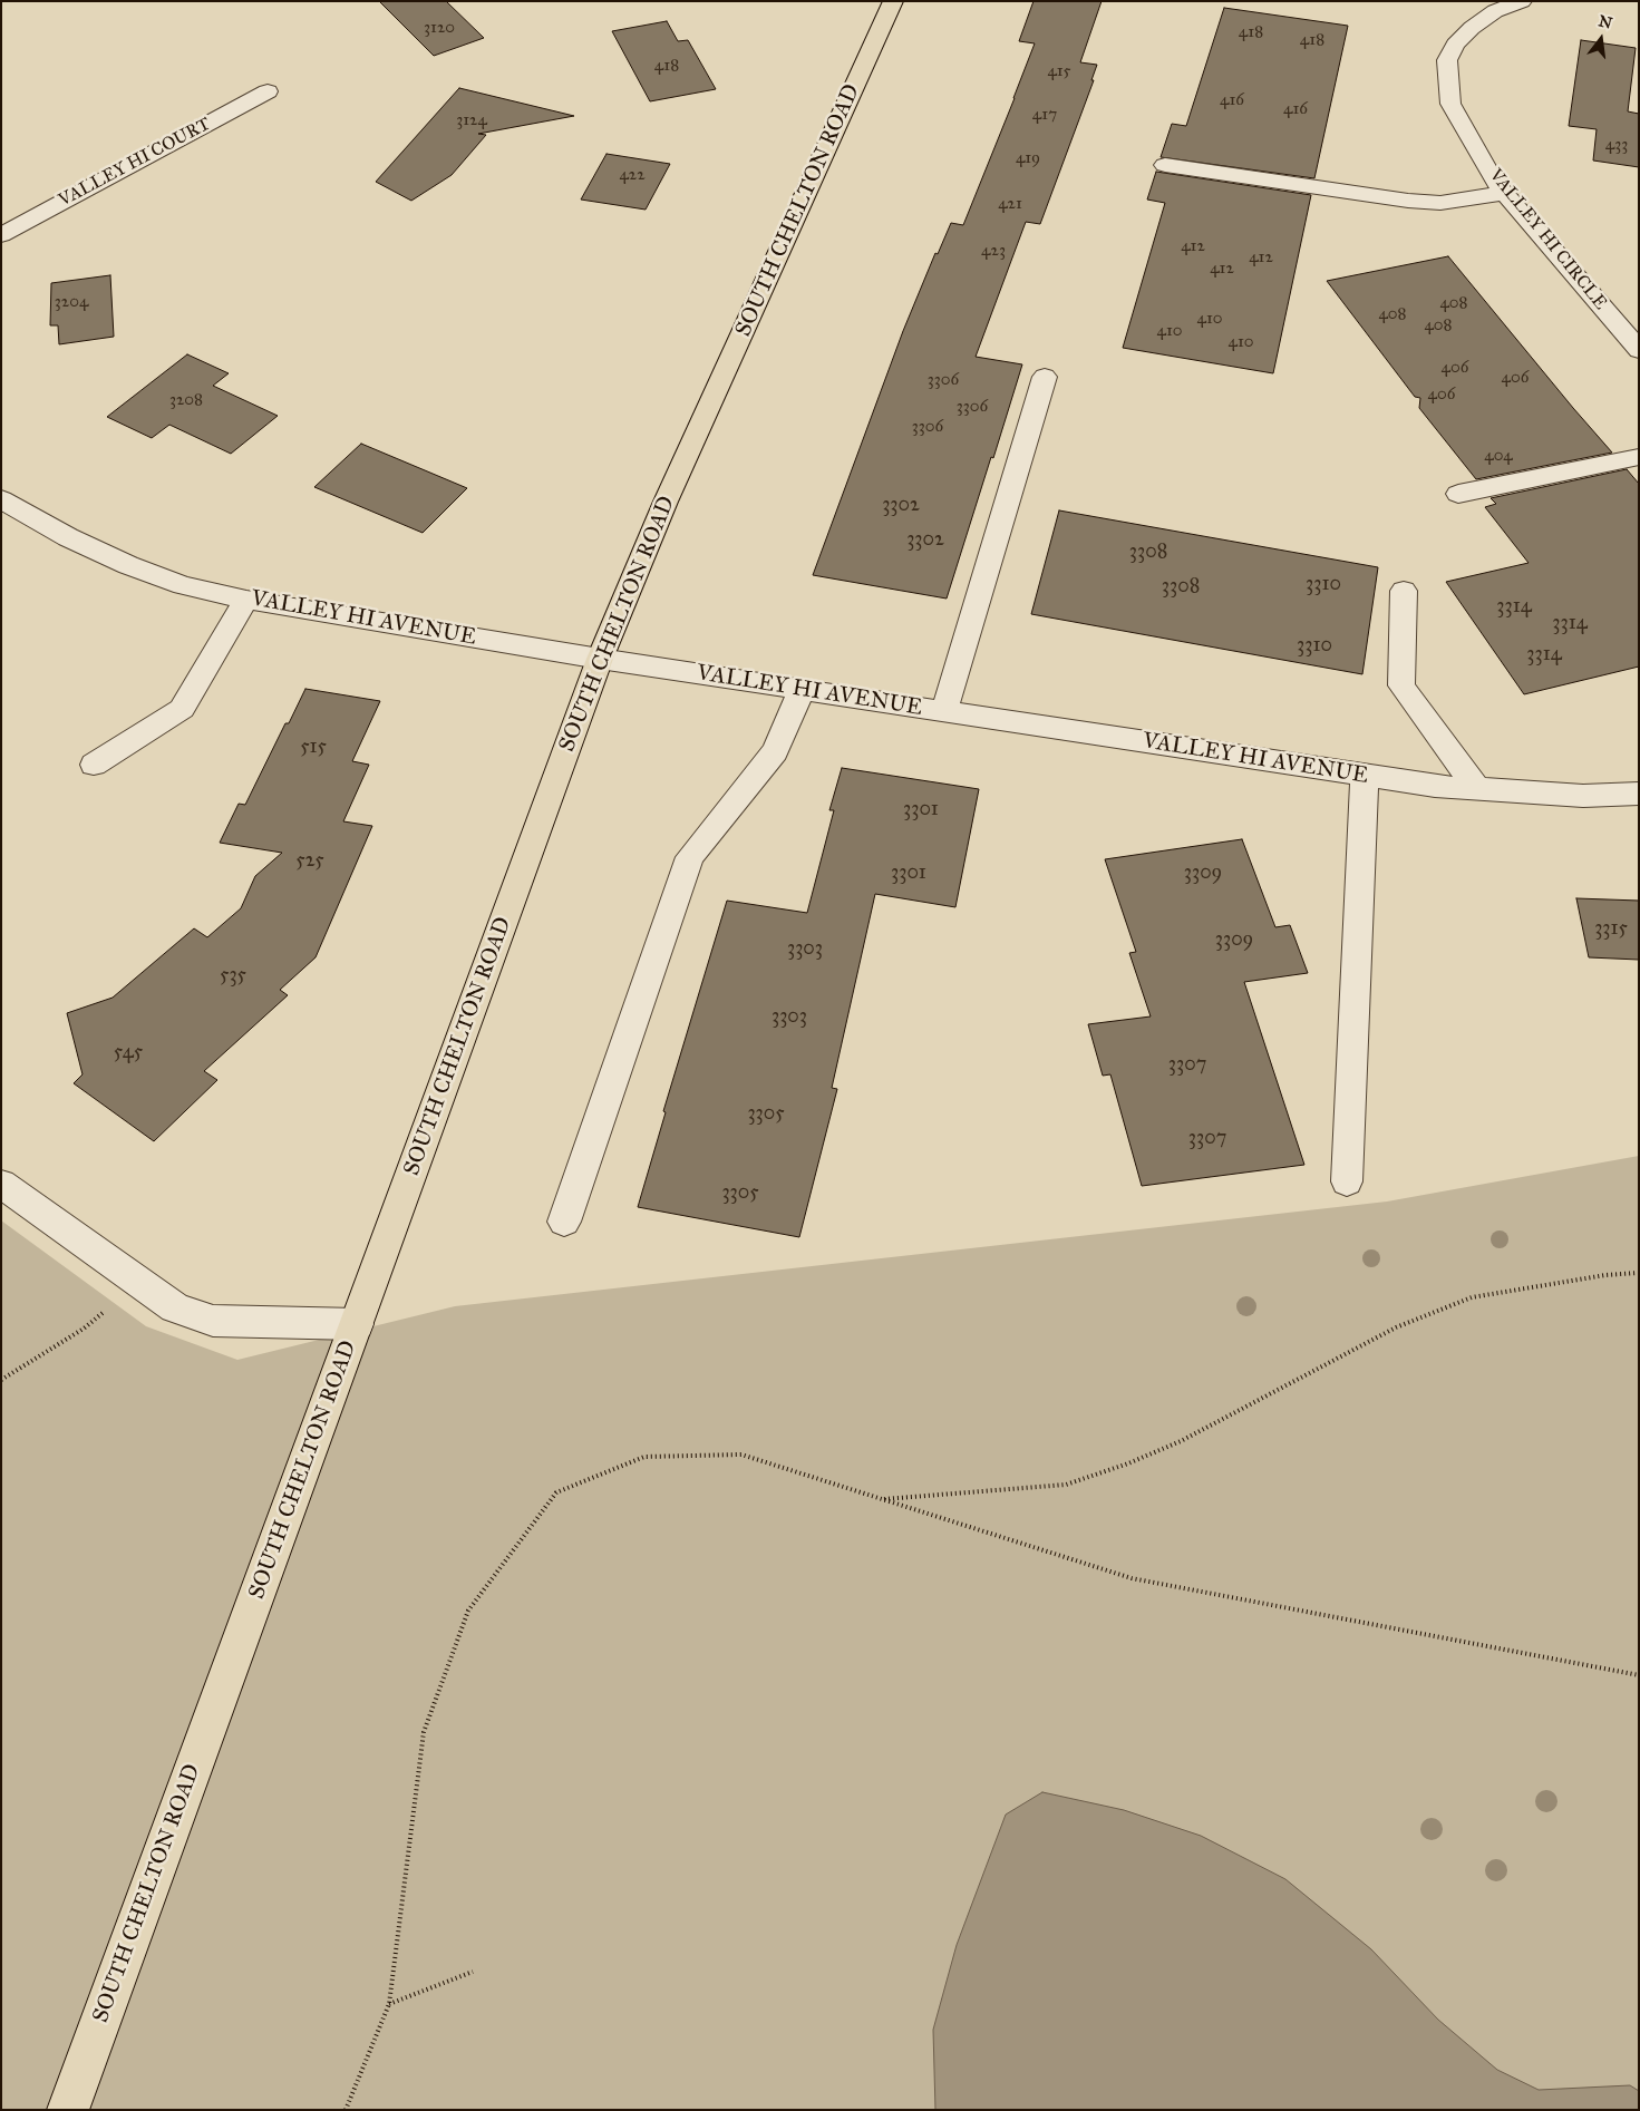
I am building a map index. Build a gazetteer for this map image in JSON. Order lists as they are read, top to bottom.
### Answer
{
  "streets": {
    "main road": ["SOUTH CHELTON ROAD"],
    "street": ["VALLEY HI COURT", "VALLEY HI CIRCLE", "VALLEY HI AVENUE"]
  },
  "crossings": [
    ["SOUTH CHELTON ROAD", "VALLEY HI AVENUE"]
  ],
  "house_numbers": [
    "3120",
    "418",
    "418",
    "418",
    "415",
    "416",
    "416",
    "417",
    "3124",
    "433",
    "419",
    "422",
    "421",
    "412",
    "423",
    "412",
    "412",
    "3204",
    "408",
    "408",
    "410",
    "408",
    "410",
    "410",
    "406",
    "406",
    "3306",
    "406",
    "3208",
    "3306",
    "3306",
    "404",
    "3302",
    "3302",
    "3308",
    "3310",
    "3308",
    "3314",
    "3314",
    "3310",
    "3314",
    "515",
    "3301",
    "525",
    "3301",
    "3309",
    "3315",
    "3309",
    "3303",
    "535",
    "3303",
    "545",
    "3307",
    "3305",
    "3307",
    "3305"
  ],
  "north": "top"
}
